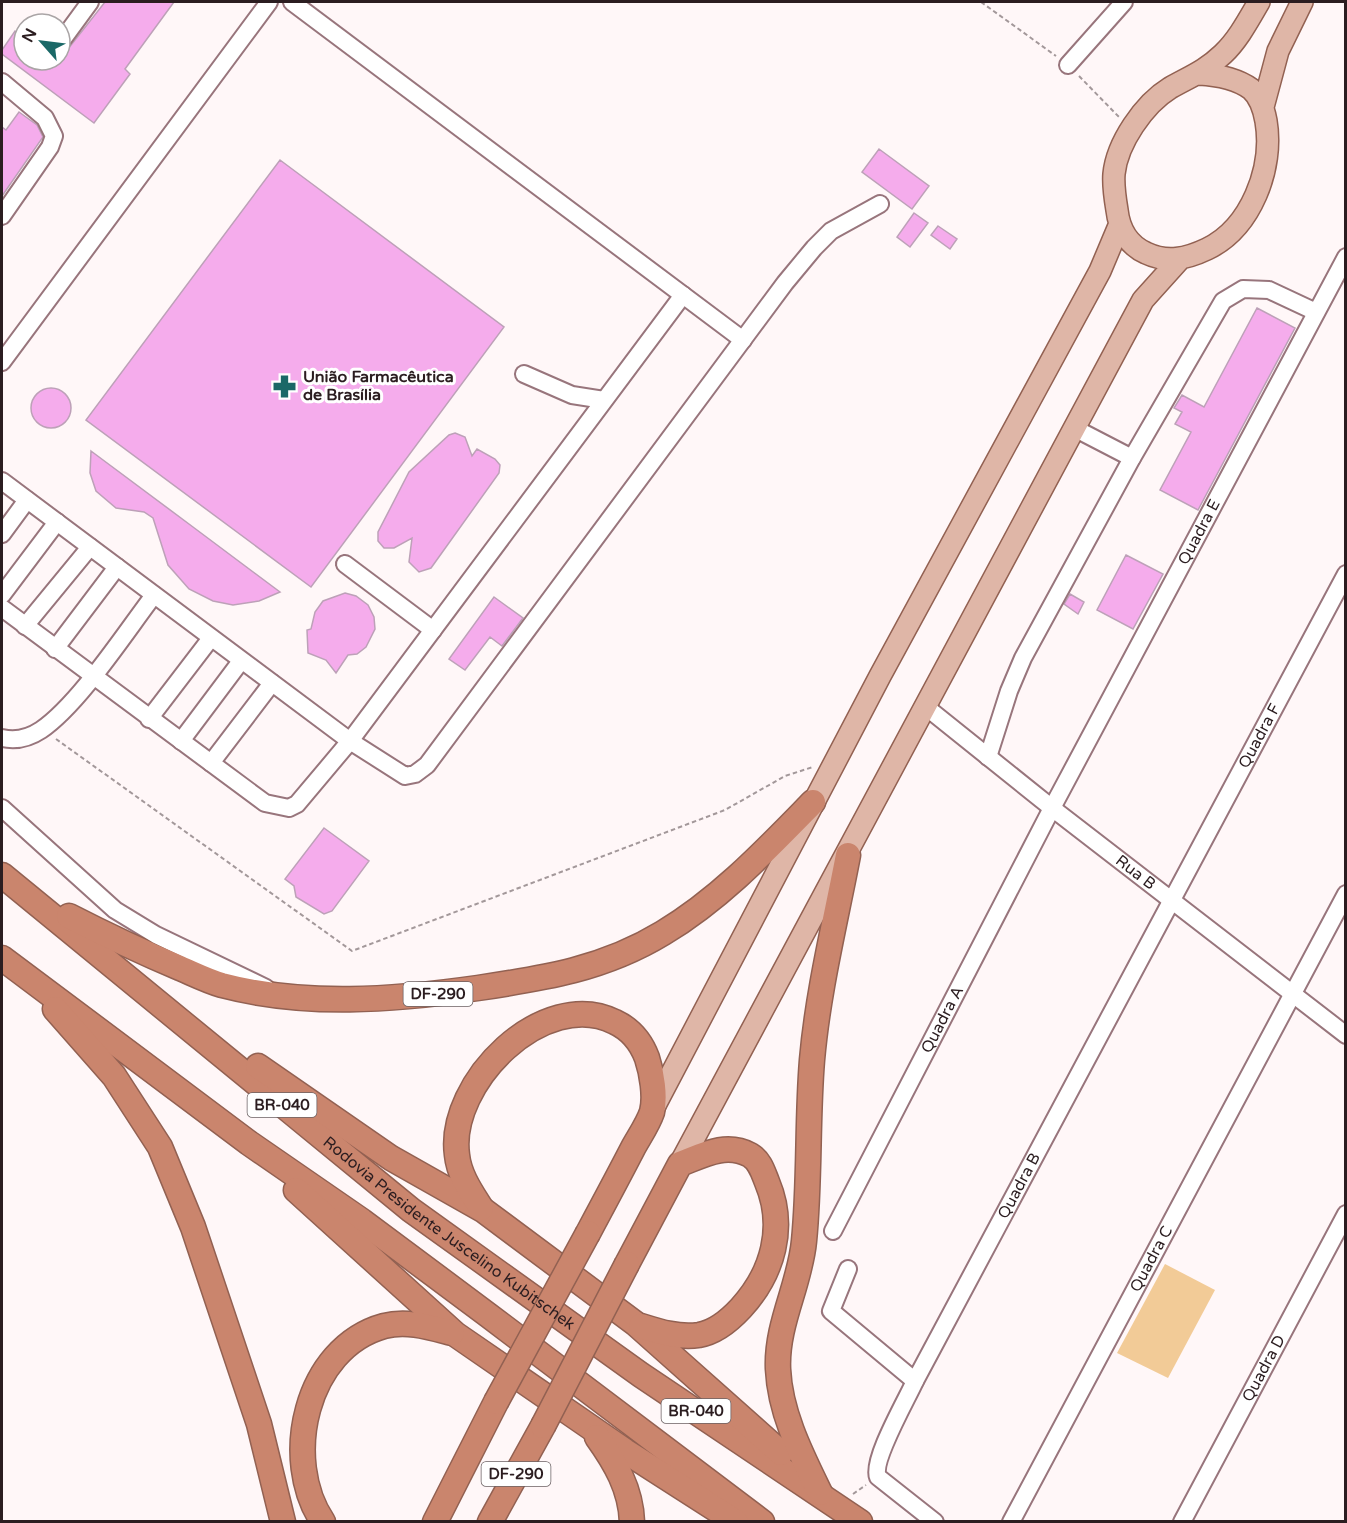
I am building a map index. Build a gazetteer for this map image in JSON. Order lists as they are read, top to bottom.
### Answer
{
  "streets": {
    "highway": ["DF-290", "BR-040", "Rodovia Presidente Juscelino Kubitschek"],
    "street": [
      "Quadra E",
      "Quadra F",
      "Rua B",
      "Quadra A",
      "Quadra B",
      "Quadra C",
      "Quadra D"
    ]
  },
  "crossings": [
    ["Quadra E", "Rua B"],
    ["Quadra E", "Quadra A"],
    ["Quadra F", "Rua B"],
    ["Quadra F", "Quadra B"],
    ["Rua B", "DF-290"],
    ["Rua B", "Quadra A"],
    ["Rua B", "Quadra B"],
    ["Rua B", "Quadra C"],
    ["DF-290", "Rodovia Presidente Juscelino Kubitschek"]
  ],
  "places": {
    "pharmacy": ["União Farmacêutica de Brasília"]
  },
  "north": "top left"
}
